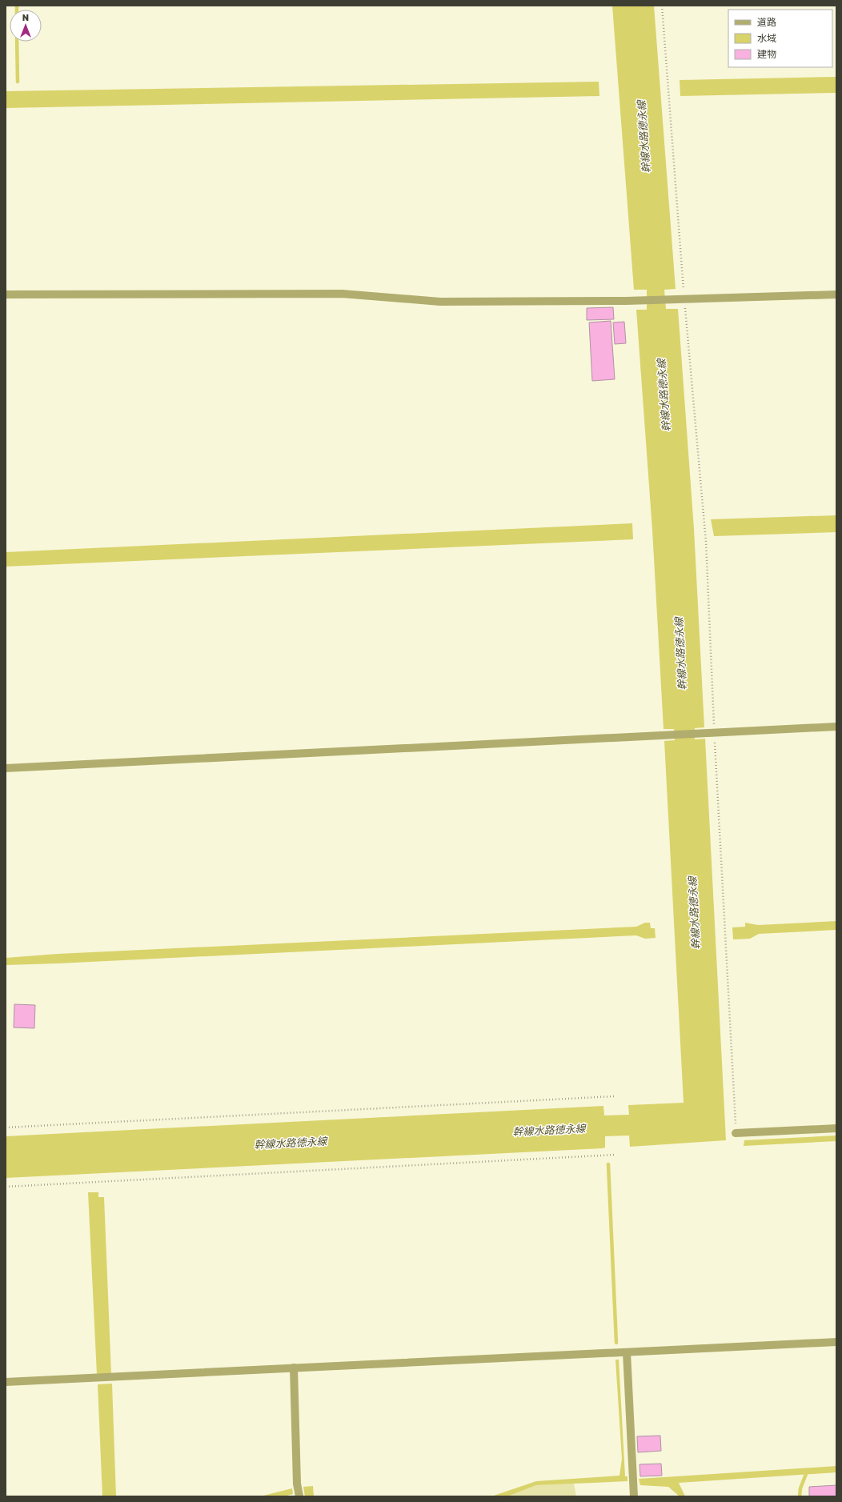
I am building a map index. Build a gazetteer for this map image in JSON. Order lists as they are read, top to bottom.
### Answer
{
  "water": ["幹線水路徳永線"],
  "legend": ["道路", "水域", "建物"],
  "north": "top"
}
